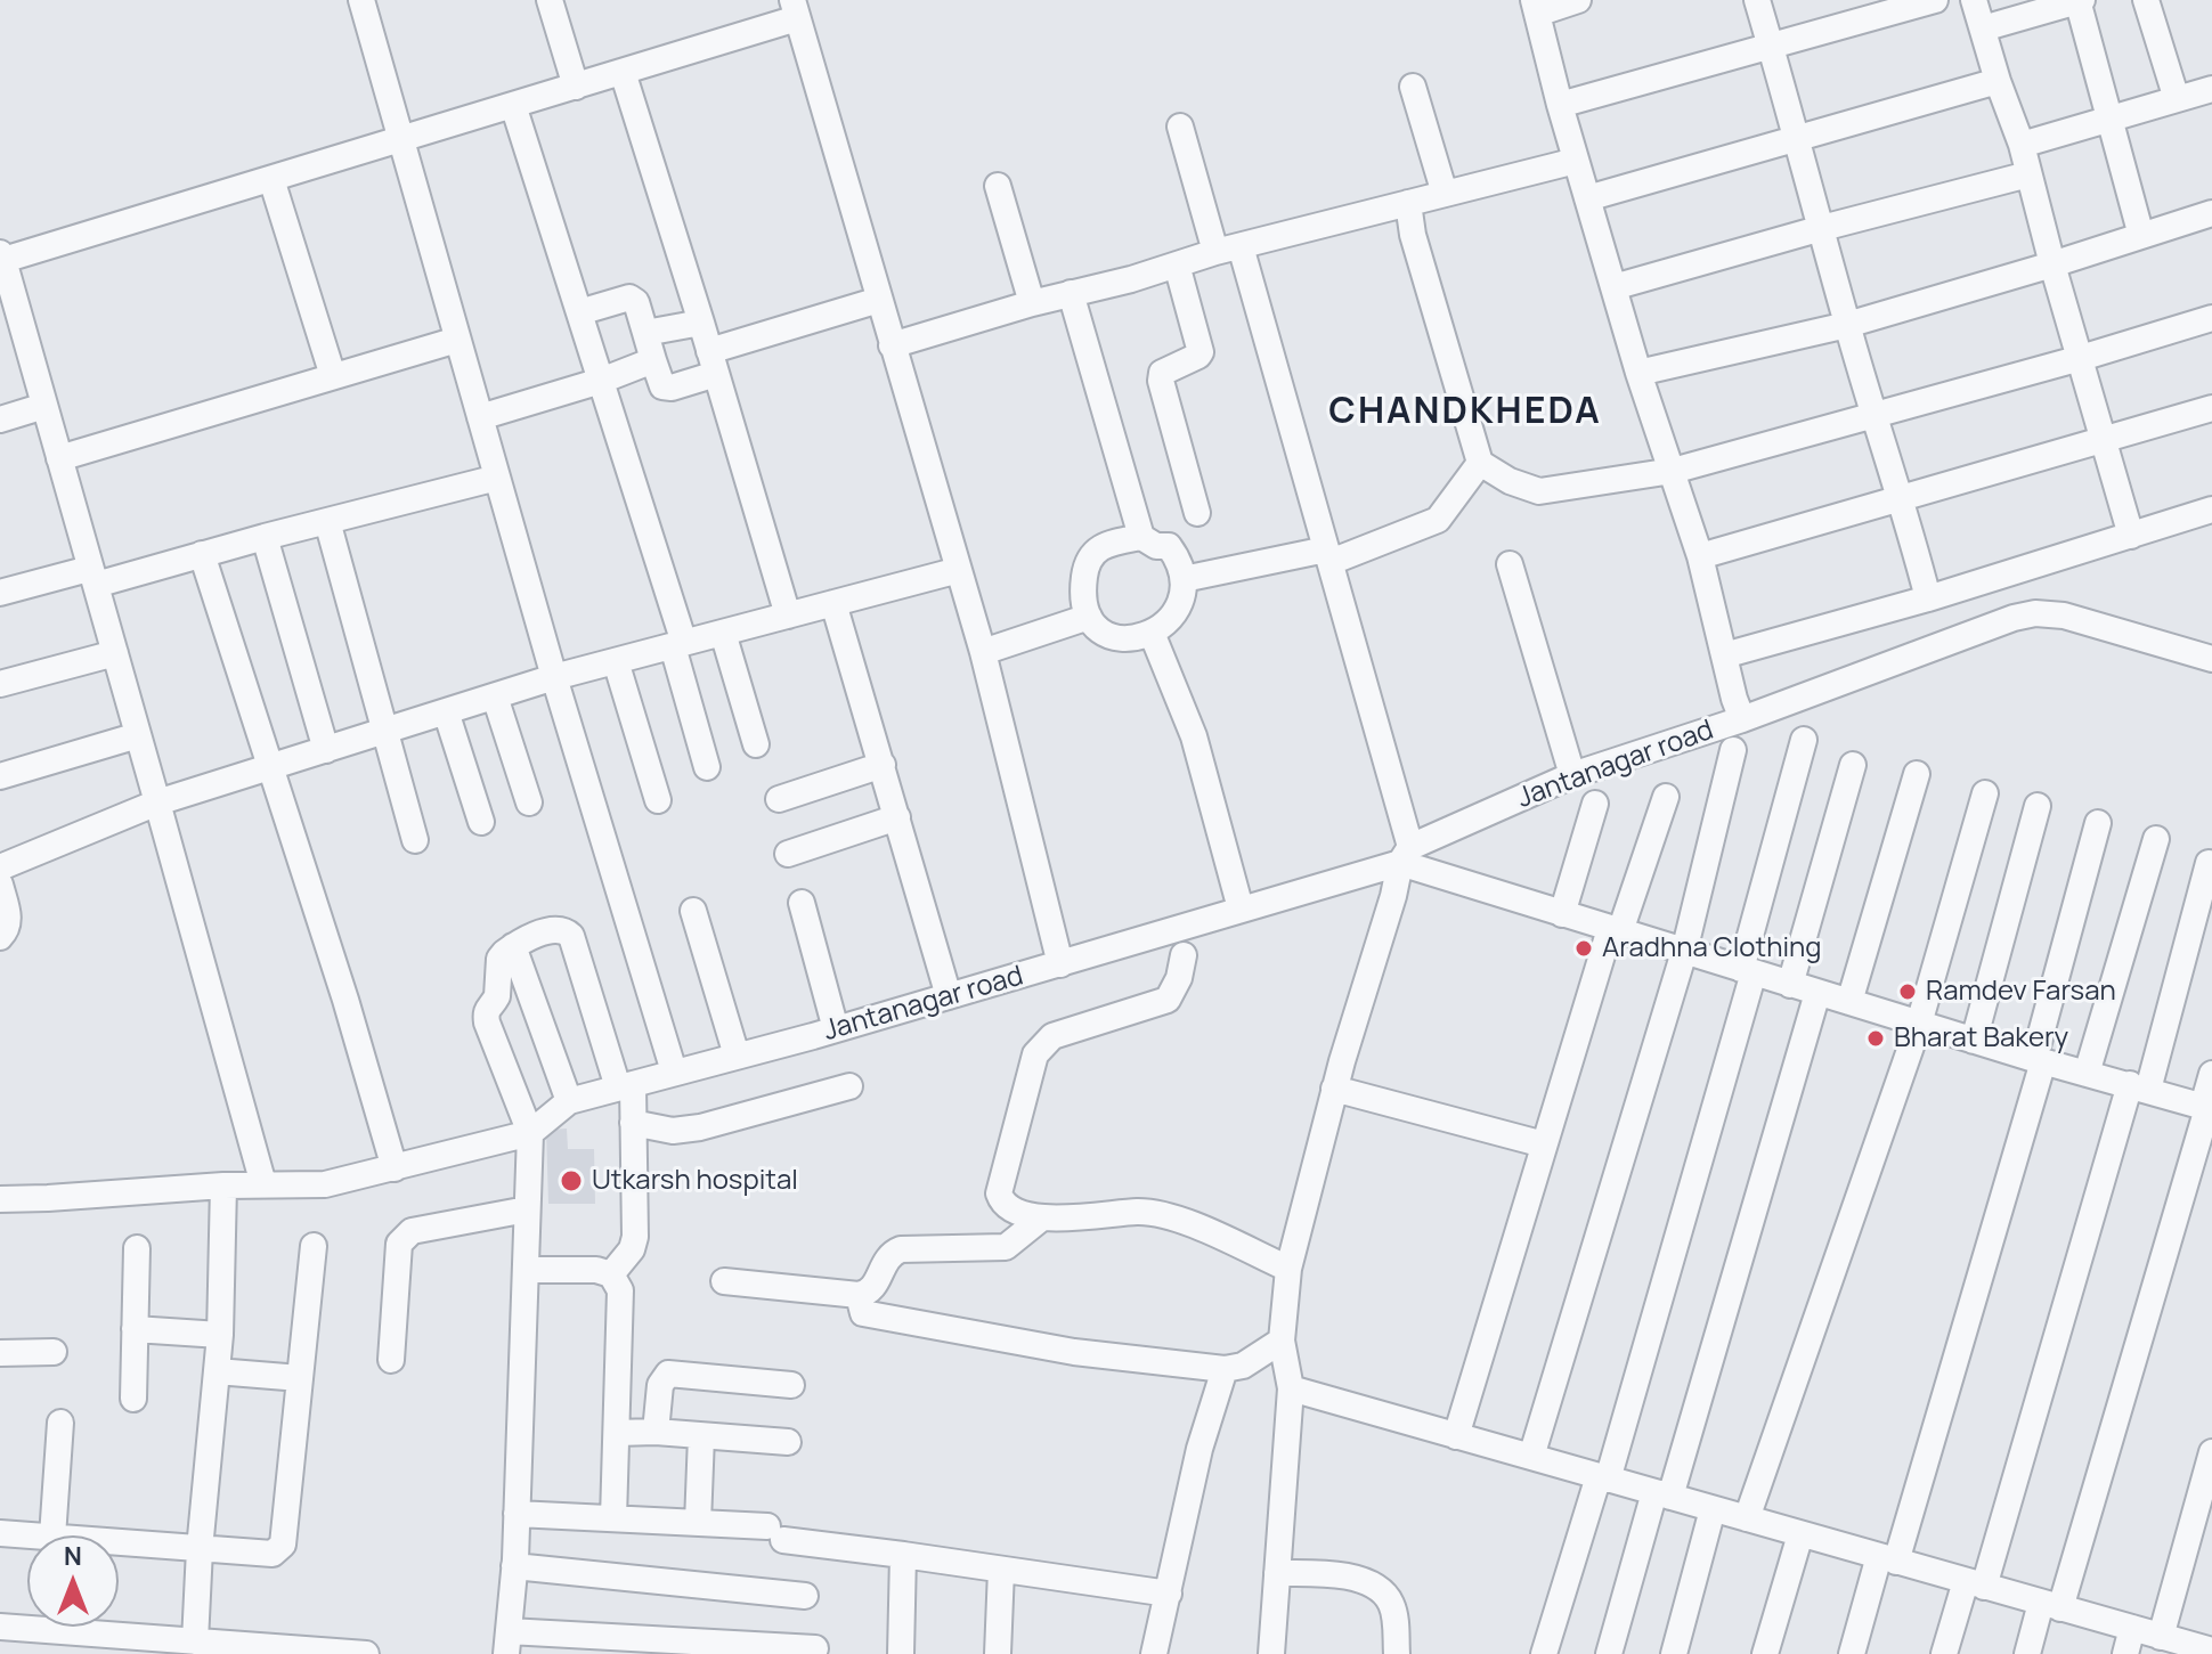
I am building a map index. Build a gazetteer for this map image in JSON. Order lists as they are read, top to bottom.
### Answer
{
  "streets": {
    "street": ["Jantanagar road"]
  },
  "districts": ["CHANDKHEDA"],
  "places": [
    "Aradhna Clothing",
    "Ramdev Farsan",
    "Bharat Bakery",
    "Utkarsh hospital"
  ],
  "north": "top"
}
